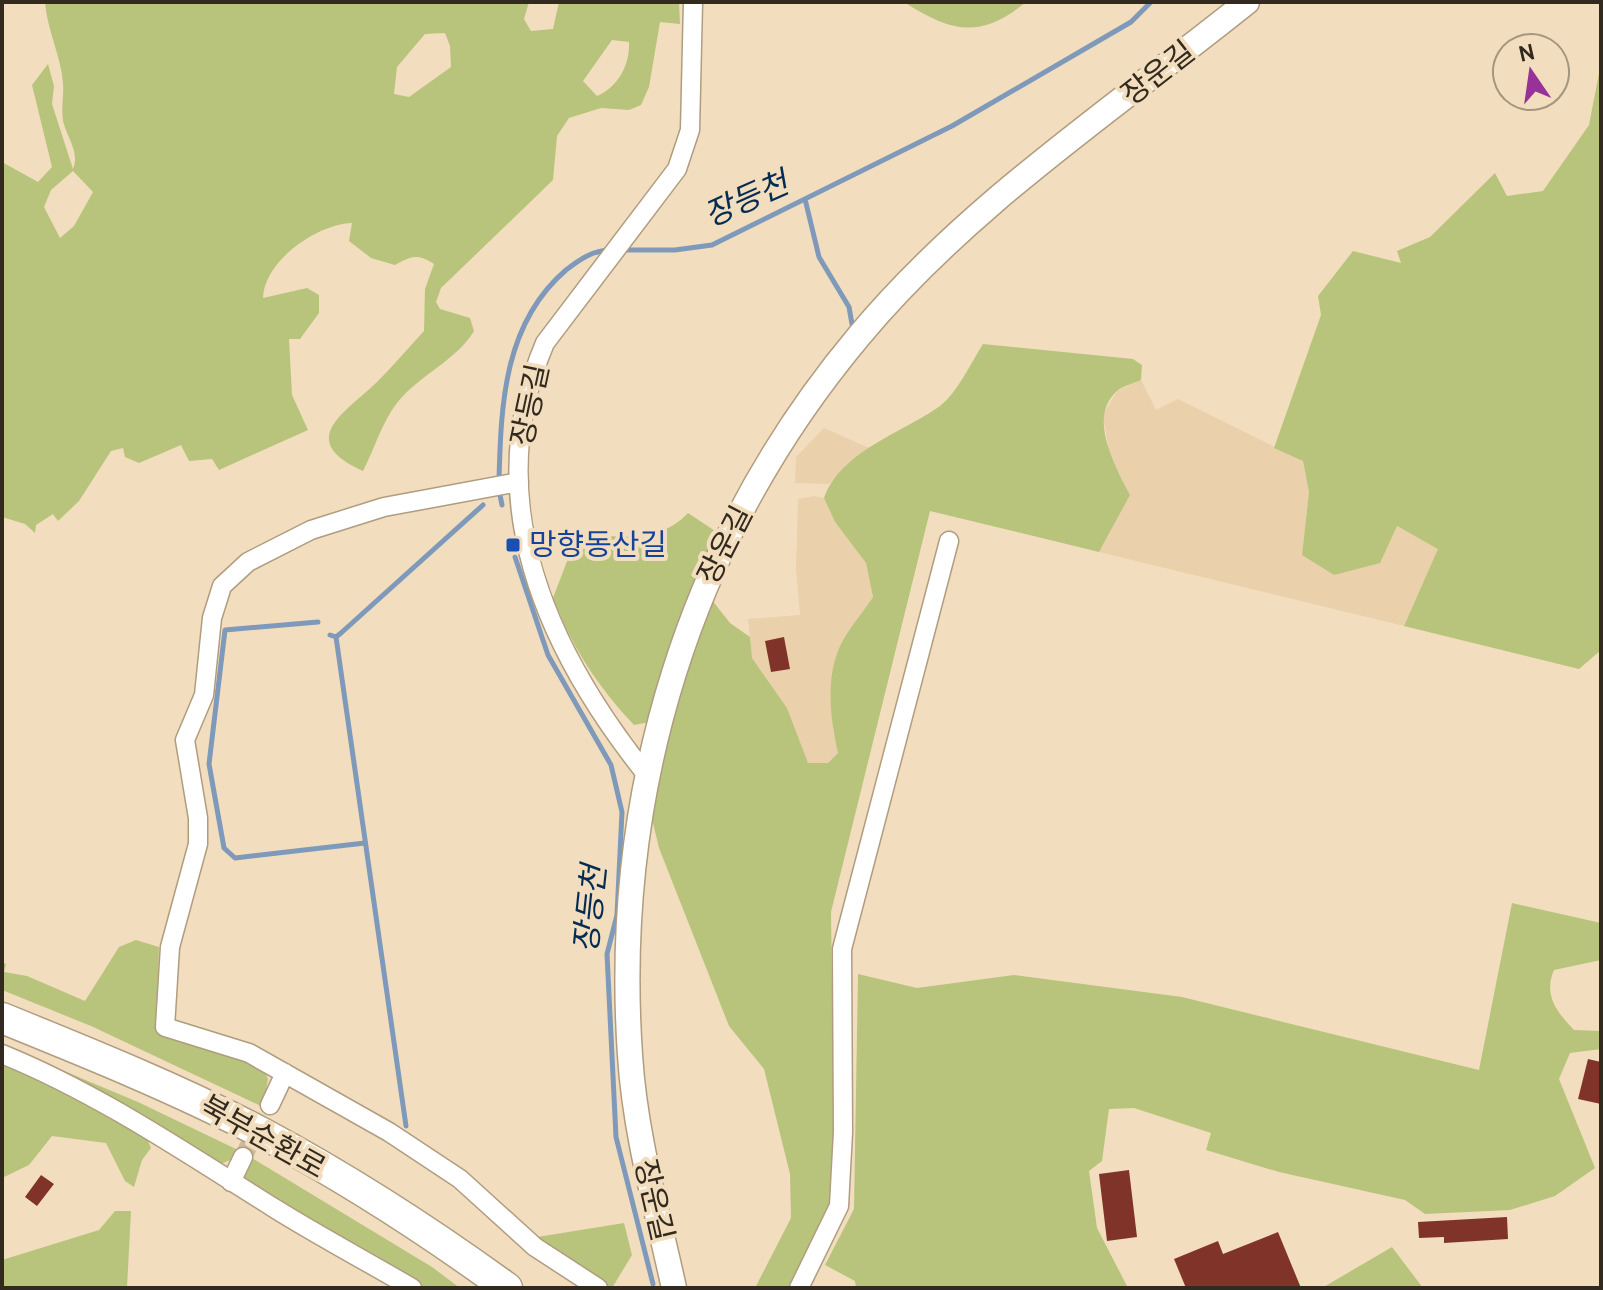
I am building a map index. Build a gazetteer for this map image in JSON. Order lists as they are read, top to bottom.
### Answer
{
  "streets": {
    "main road": ["북부순환로"],
    "street": ["장운길", "장등길"]
  },
  "crossings": [
    ["장운길", "장등길"]
  ],
  "water": ["장등천"],
  "places": {
    "transit": ["망향동산길"]
  },
  "north": "top"
}
